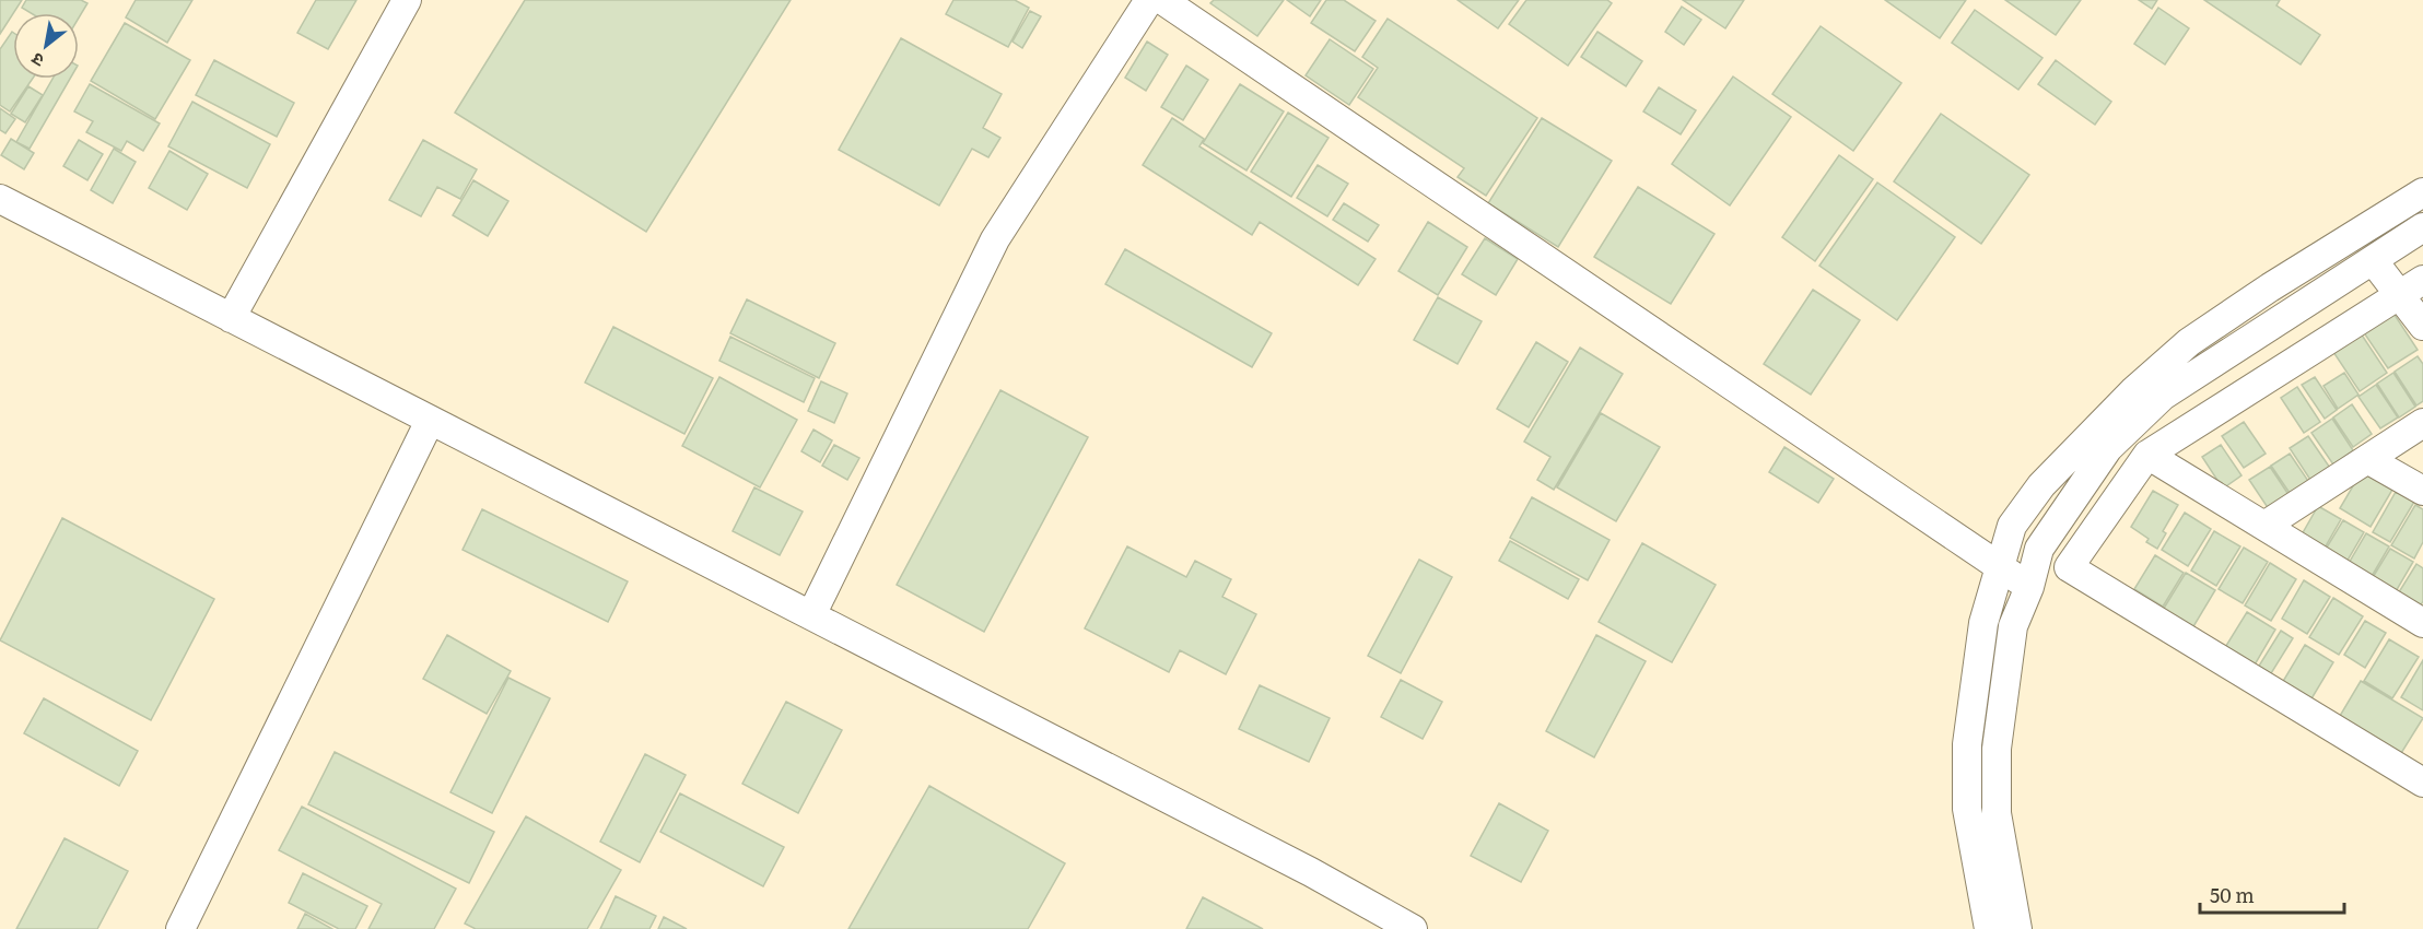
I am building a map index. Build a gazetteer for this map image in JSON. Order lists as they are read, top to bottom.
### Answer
{
  "scale_bar": "50 m",
  "north": "bottom left"
}
